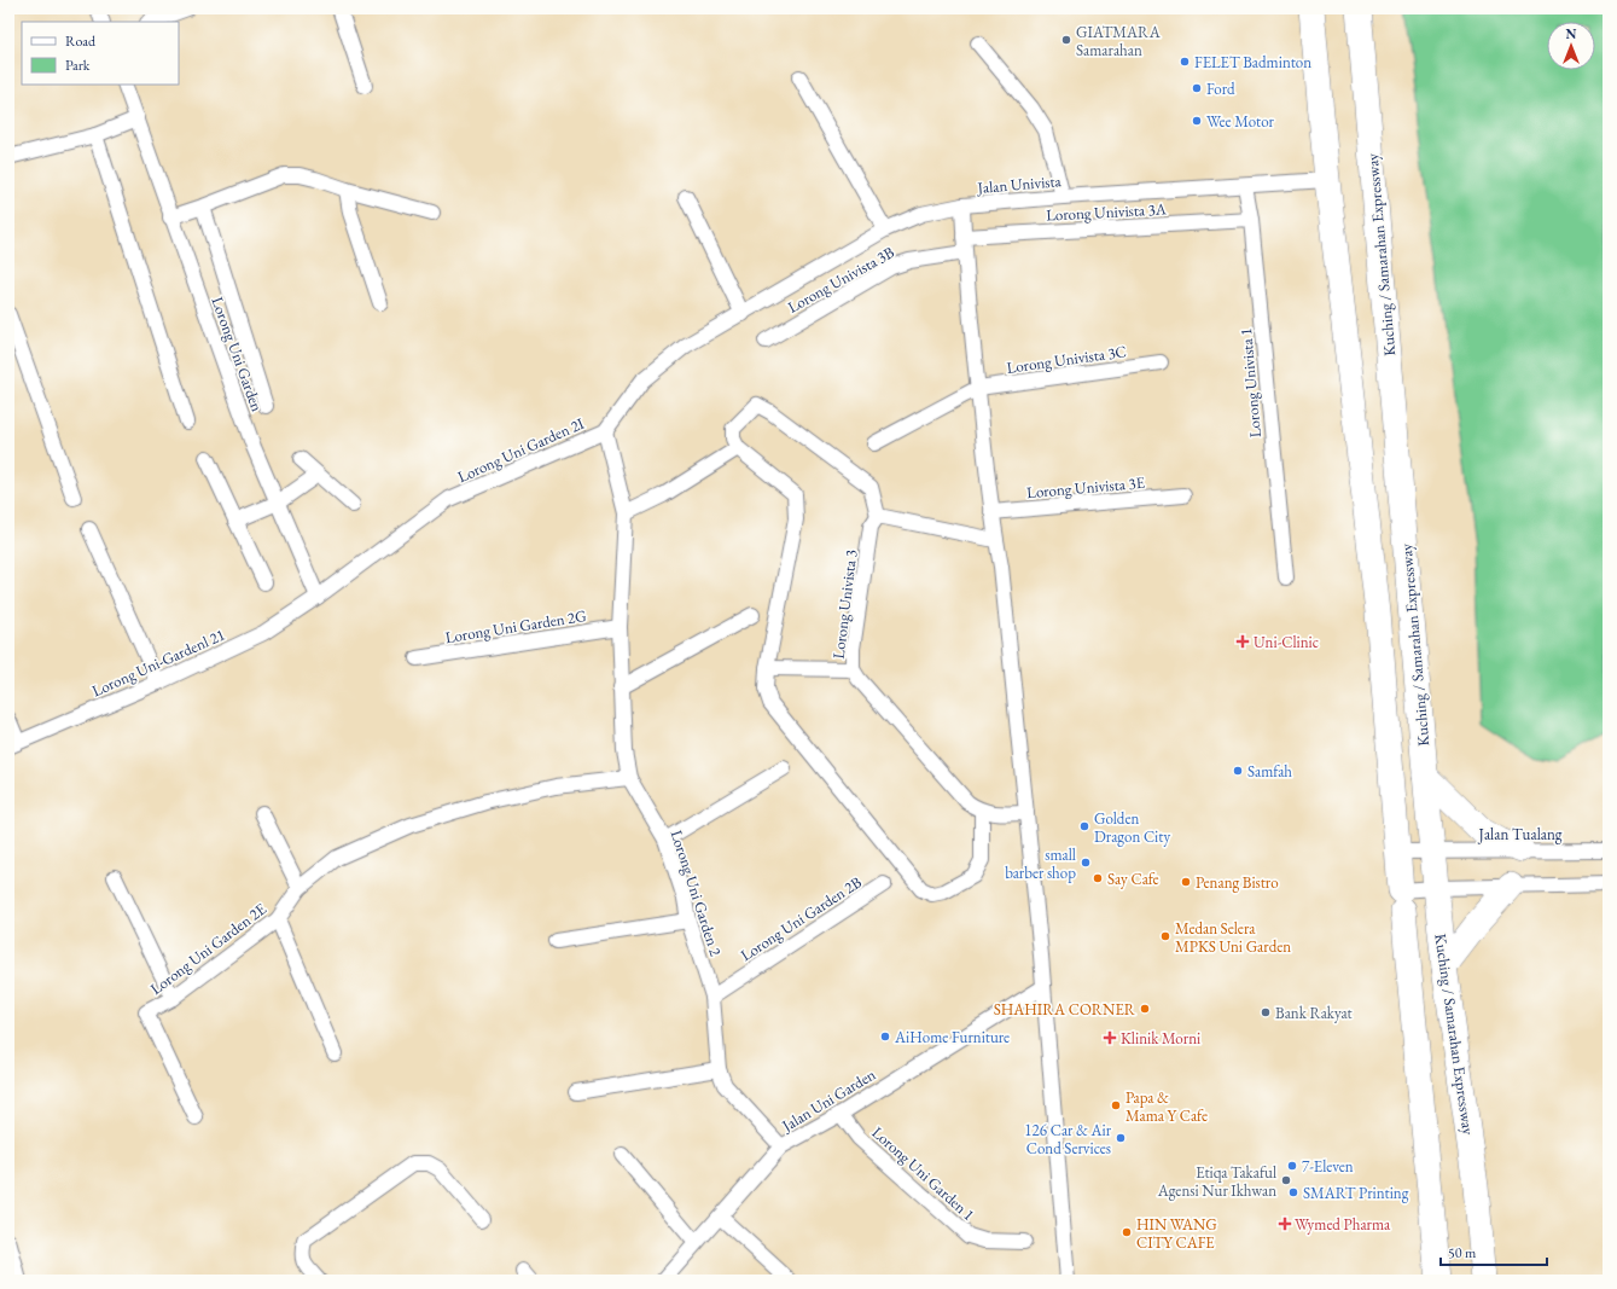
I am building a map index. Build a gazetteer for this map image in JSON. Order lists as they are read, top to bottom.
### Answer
{
  "streets": {
    "highway": ["Kuching / Samarahan Expressway"],
    "street": [
      "Jalan Univista",
      "Lorong Univista 3A",
      "Lorong Univista 3B",
      "Lorong Uni Garden",
      "Lorong Univista 3C",
      "Lorong Univista 1",
      "Lorong Uni Garden 2I",
      "Lorong Univista 3E",
      "Lorong Univista 3",
      "Lorong Uni Garden 2G",
      "Lorong Uni-Gardenl 21",
      "Jalan Tualang",
      "Lorong Uni Garden 2",
      "Lorong Uni Garden 2B",
      "Lorong Uni Garden 2E",
      "Jalan Uni Garden",
      "Lorong Uni Garden 1"
    ]
  },
  "crossings": [
    ["Jalan Univista", "Kuching / Samarahan Expressway"],
    ["Jalan Univista", "Lorong Univista 1"],
    ["Jalan Univista", "Lorong Uni Garden 2I"],
    ["Jalan Univista", "Lorong Uni Garden 2"],
    ["Lorong Univista 3A", "Lorong Univista 1"],
    ["Kuching / Samarahan Expressway", "Jalan Tualang"],
    ["Lorong Uni Garden", "Lorong Uni Garden 2I"],
    ["Lorong Uni Garden", "Lorong Uni-Gardenl 21"],
    ["Lorong Uni Garden 2I", "Lorong Uni-Gardenl 21"],
    ["Lorong Uni Garden 2I", "Lorong Uni Garden 2"],
    ["Lorong Uni Garden 2G", "Lorong Uni Garden 2"],
    ["Lorong Uni Garden 2", "Lorong Uni Garden 2B"],
    ["Lorong Uni Garden 2", "Lorong Uni Garden 2E"],
    ["Lorong Uni Garden 2", "Jalan Uni Garden"],
    ["Jalan Uni Garden", "Lorong Uni Garden 1"]
  ],
  "places": {
    "other": [
      "GIATMARA Samarahan",
      "FELET Badminton",
      "Ford",
      "Wee Motor",
      "Samfah",
      "Golden Dragon City",
      "small barber shop",
      "Say Cafe",
      "Penang Bistro",
      "Medan Selera MPKS Uni Garden",
      "SHAHIRA CORNER",
      "Bank Rakyat",
      "AiHome Furniture",
      "Papa & Mama Y Cafe",
      "126 Car & Air Cond Services",
      "7-Eleven",
      "Etiqa Takaful Agensi Nur Ikhwan",
      "SMART Printing",
      "HIN WANG CITY CAFE"
    ],
    "health": ["Uni-Clinic", "Klinik Morni", "Wymed Pharma"]
  },
  "legend": ["Road", "Park"],
  "scale_bar": "50 m",
  "north": "top"
}
